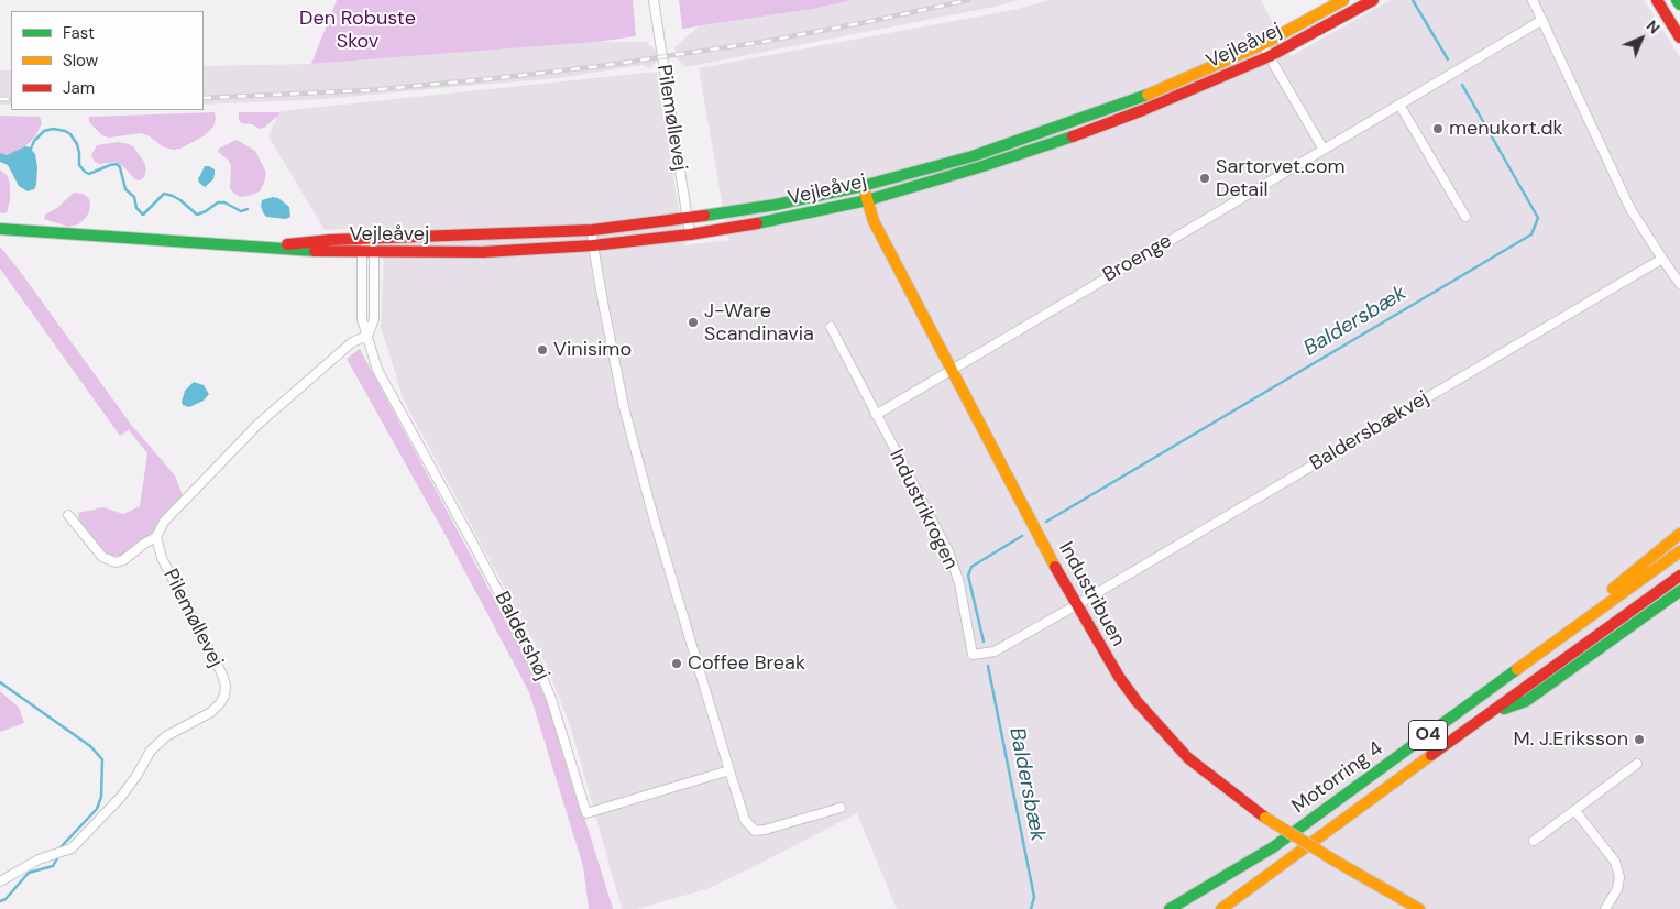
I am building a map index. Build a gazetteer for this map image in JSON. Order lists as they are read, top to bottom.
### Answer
{
  "streets": {
    "main road": [
      "Vejleåvej",
      "Industribuen",
      "O4",
      "Motorring 4"
    ],
    "street": [
      "Pilemøllevej",
      "Broenge",
      "Baldersbækvej",
      "Industrikrogen",
      "Baldershøj"
    ]
  },
  "crossings": [
    ["Vejleåvej", "Pilemøllevej"],
    ["Vejleåvej", "Industribuen"],
    ["Vejleåvej", "Baldershøj"],
    ["Broenge", "Industribuen"],
    ["Baldersbækvej", "Industrikrogen"],
    ["Baldersbækvej", "Industribuen"],
    ["Industrikrogen", "Industribuen"],
    ["O4", "Motorring 4"]
  ],
  "water": ["Baldersbæk"],
  "parks": ["Den Robuste Skov"],
  "places": [
    "menukort.dk",
    "Sartorvet.com Detail",
    "J-Ware Scandinavia",
    "Vinisimo",
    "Coffee Break",
    "M. J.Eriksson"
  ],
  "legend": ["Fast", "Slow", "Jam"],
  "north": "top right"
}
